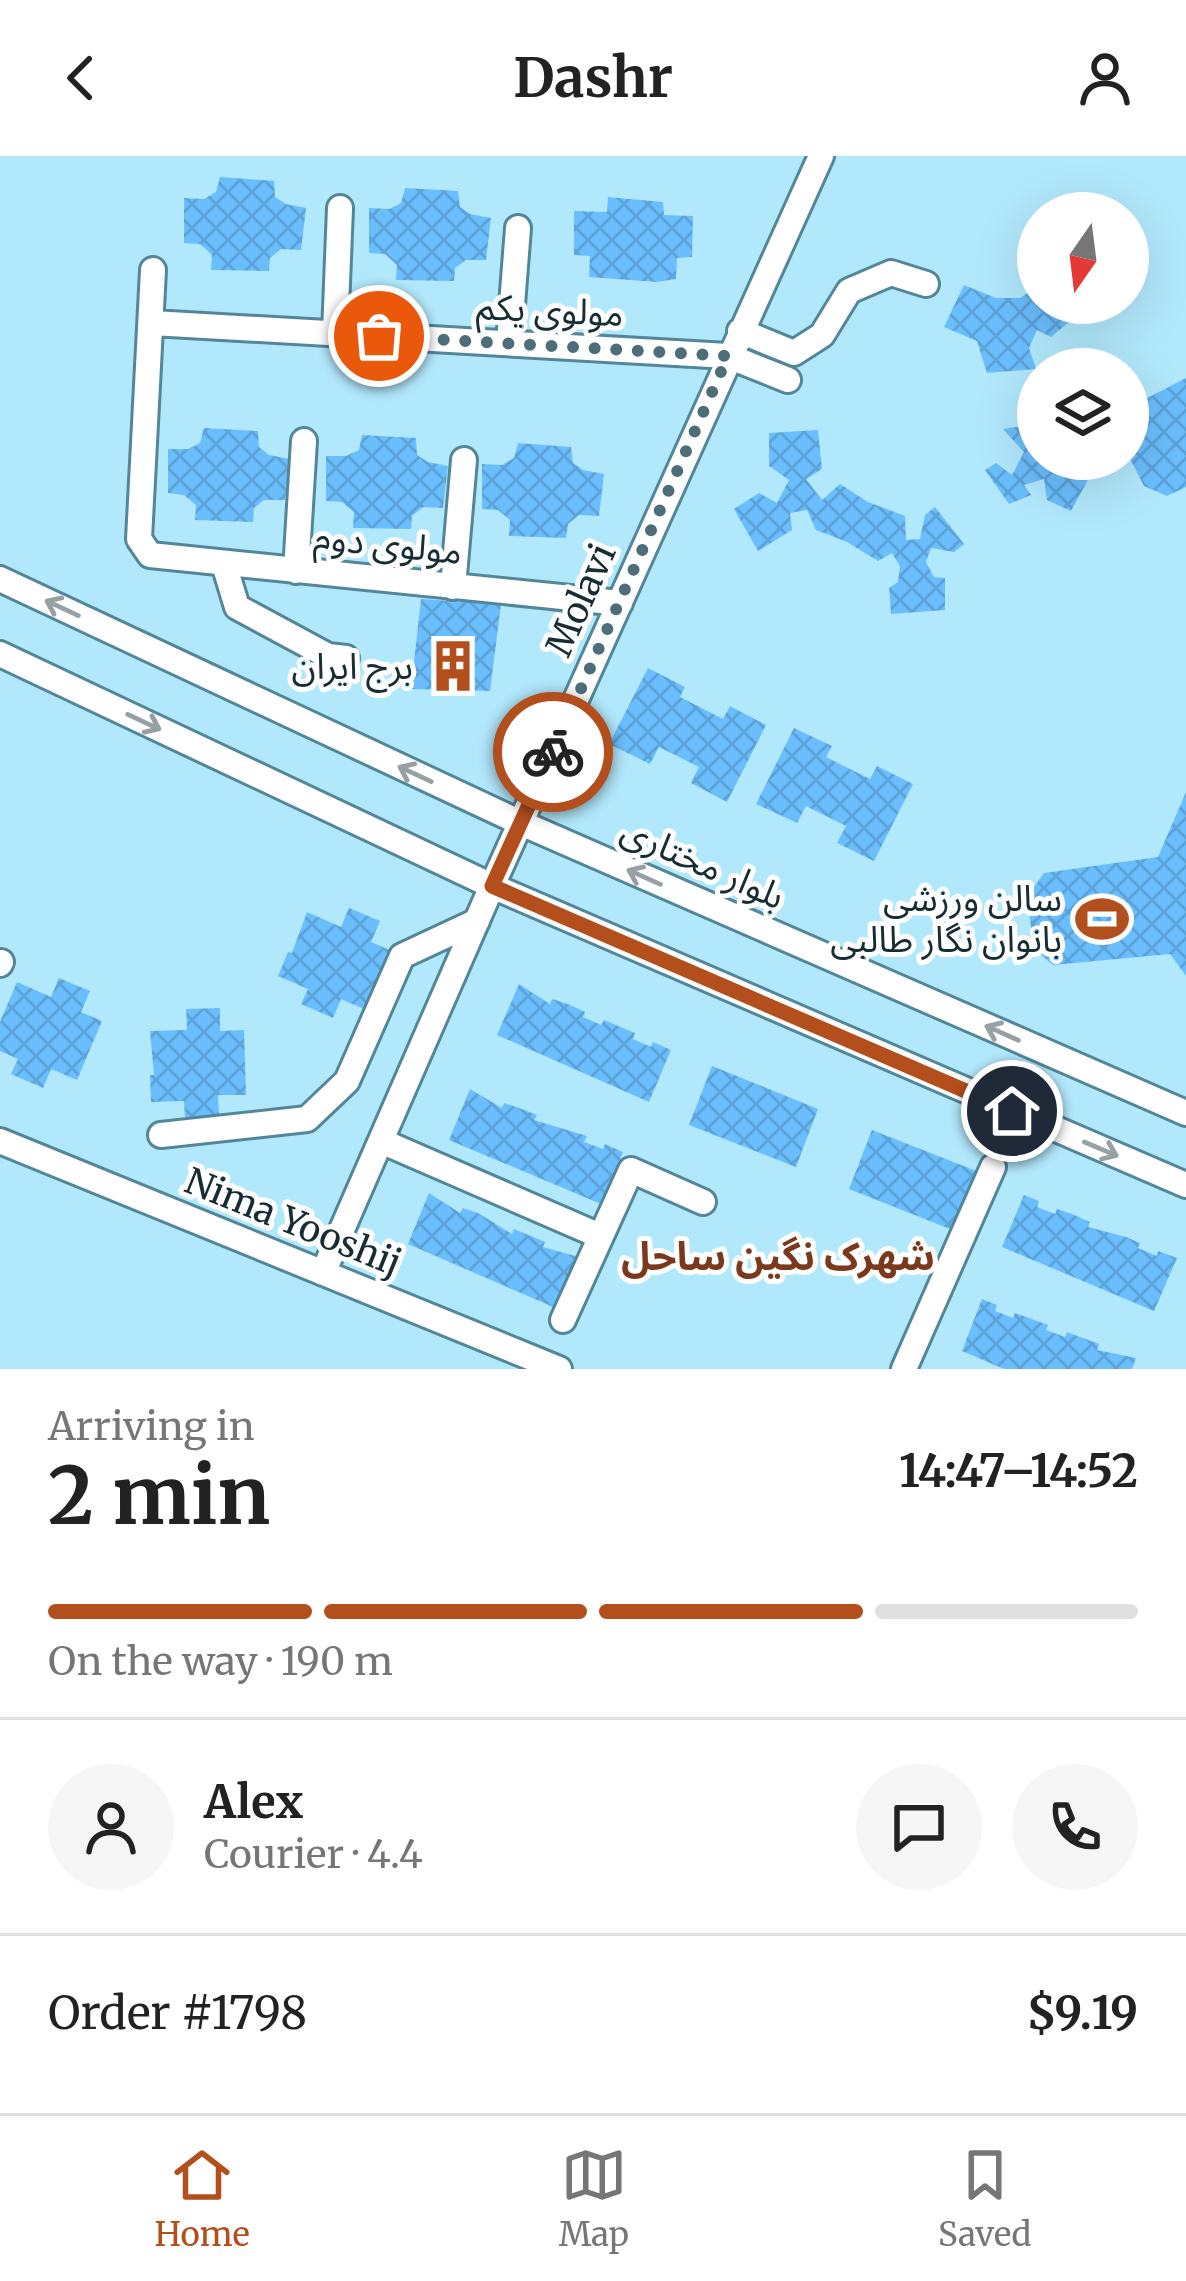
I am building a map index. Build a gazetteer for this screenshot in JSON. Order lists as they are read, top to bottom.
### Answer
{
  "streets": {
    "street": [
      "مولوی یکم",
      "مولوی دوم",
      "Molavi",
      "بلوار مختاری",
      "Nima Yooshij"
    ]
  },
  "crossings": [
    ["مولوی یکم", "مولوی دوم"],
    ["مولوی یکم", "Molavi"],
    ["مولوی دوم", "Molavi"],
    ["Molavi", "بلوار مختاری"],
    ["Molavi", "Nima Yooshij"]
  ],
  "districts": ["شهرک نگین ساحل"],
  "places": {
    "building": ["برج ایران"],
    "sports": ["سالن ورزشی بانوان نگار طالبی"]
  },
  "north": "bottom",
  "page": {
    "header": "Dashr",
    "heading": ["2 min", "Arriving in", "14:47–14:52"],
    "panel": [
      "Alex",
      "Courier · 4.4",
      "Order #1798",
      "$9.19"
    ],
    "bar": "On the way · 190 m",
    "tabs": ["Home", "Map", "Saved"]
  }
}
